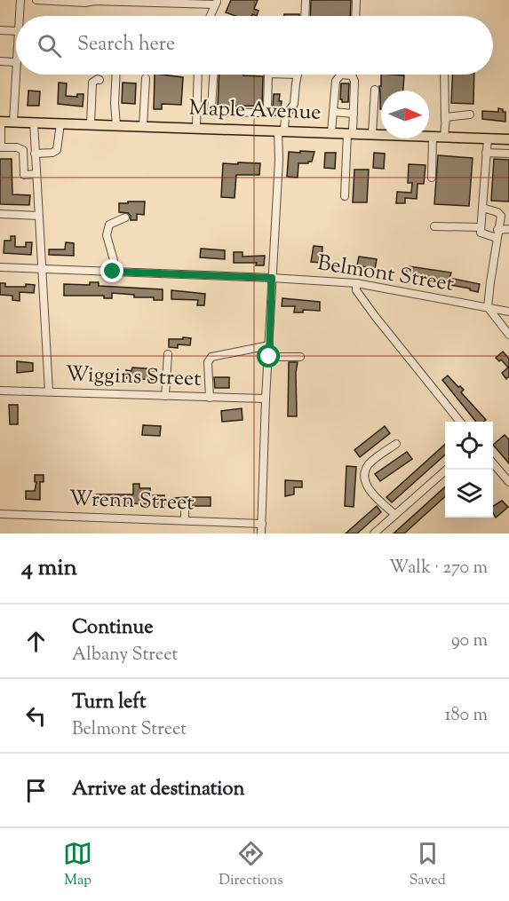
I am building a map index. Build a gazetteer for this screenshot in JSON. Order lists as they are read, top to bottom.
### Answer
{
  "streets": {
    "main road": ["Maple Avenue"],
    "street": ["Belmont Street", "Wiggins Street", "Wrenn Street"]
  },
  "north": "right",
  "page": {
    "search": "Search here",
    "heading": ["4 min", "Walk · 270 m"],
    "list": [
      ["Continue", "Albany Street", "90 m"],
      ["Turn left", "Belmont Street", "180 m"],
      "Arrive at destination"
    ],
    "nav": ["Map", "Directions", "Saved"]
  }
}
